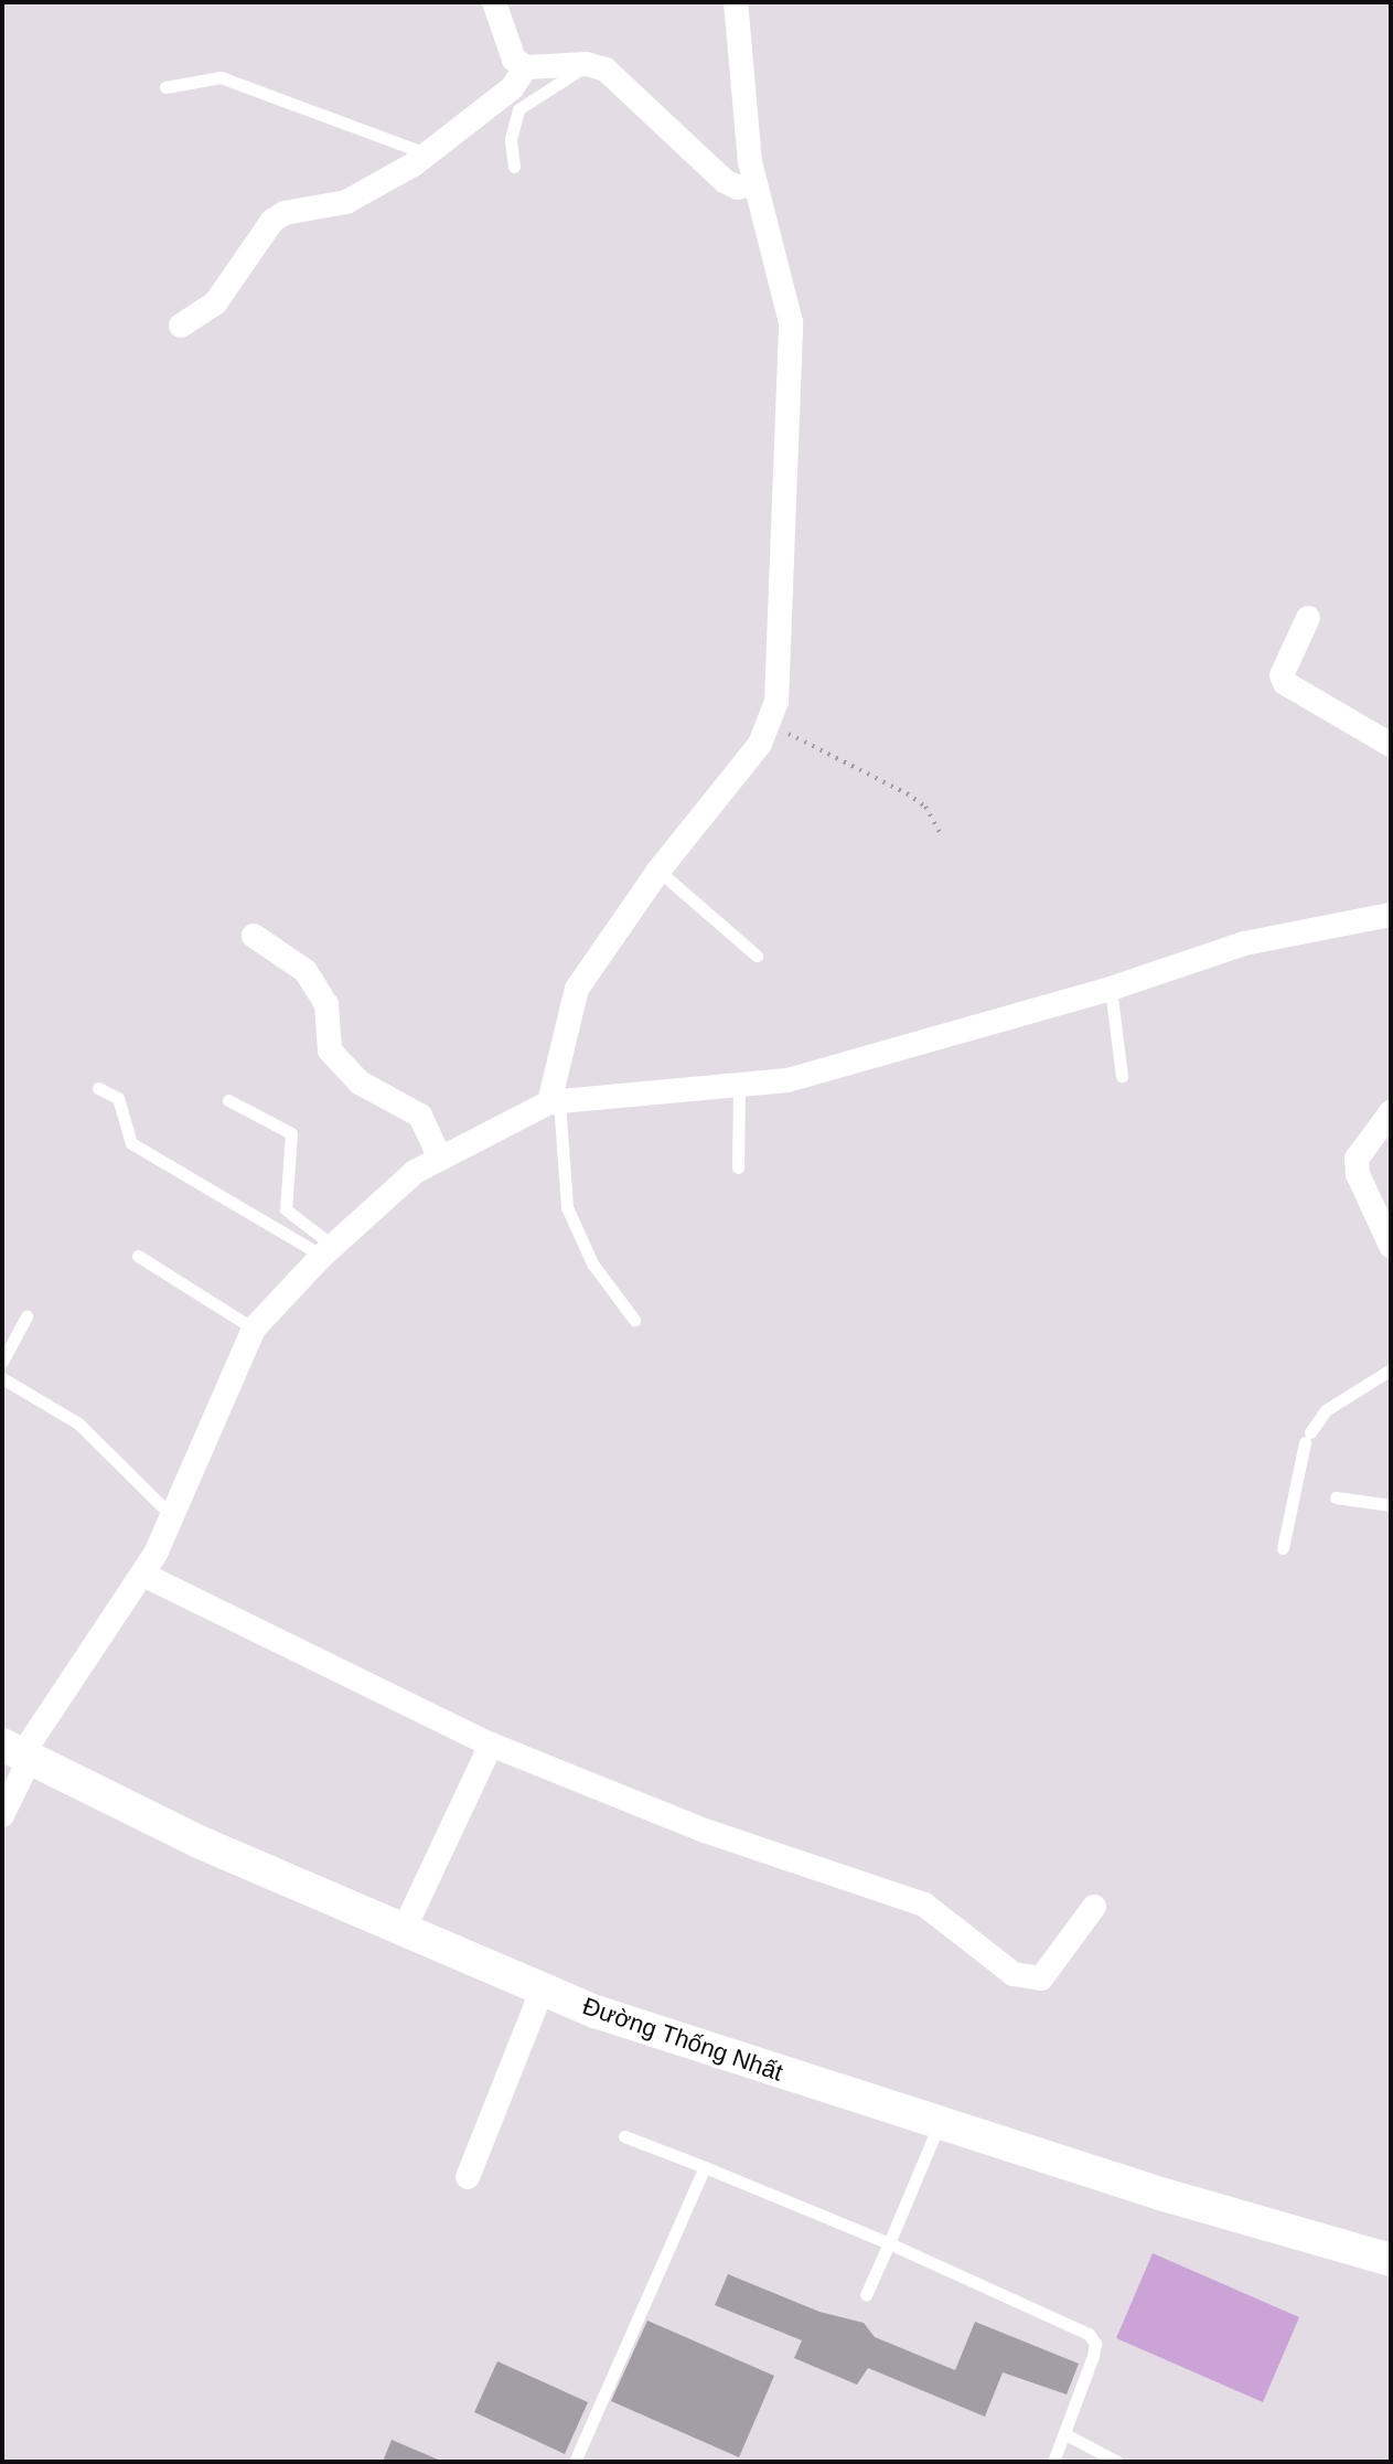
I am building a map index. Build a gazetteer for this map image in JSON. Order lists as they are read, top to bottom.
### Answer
{
  "streets": {
    "street": ["Đường Thống Nhất"]
  }
}
